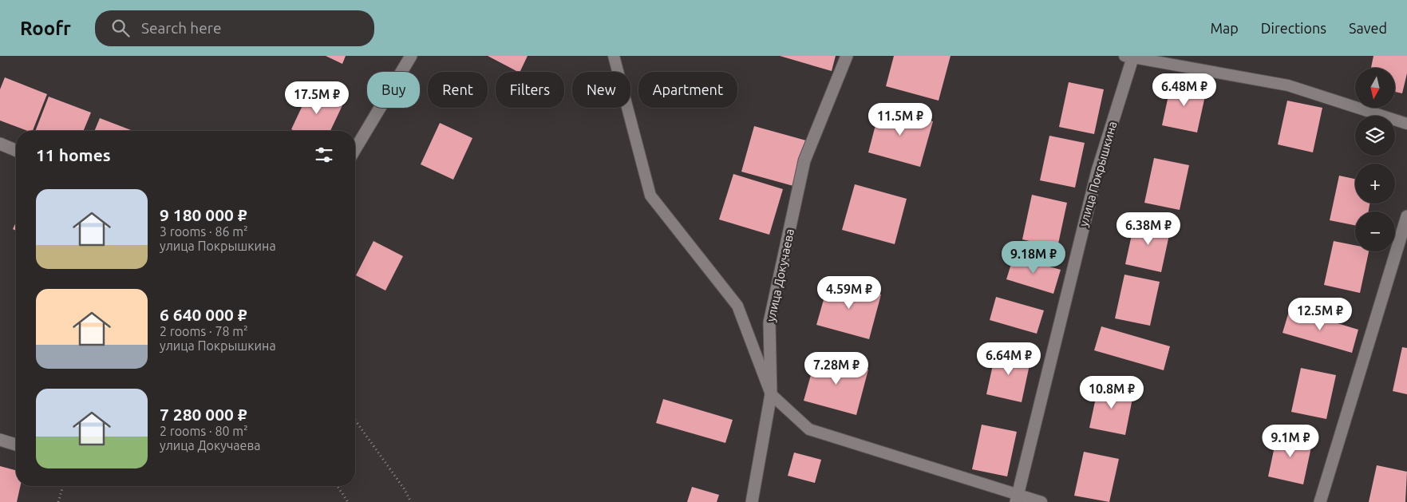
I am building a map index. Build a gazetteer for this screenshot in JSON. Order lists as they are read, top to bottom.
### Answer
{
  "streets": {
    "street": ["улица Покрышкина", "улица Докучаева"]
  },
  "north": "bottom",
  "page": {
    "header": "Roofr",
    "search": "Search here",
    "nav": ["Map", "Directions", "Saved"],
    "map_buttons": ["+", "−"],
    "chip": [
      "Buy",
      "Rent",
      "Filters",
      "New",
      "Apartment"
    ],
    "price": [
      "6.48M ₽",
      "17.5M ₽",
      "11.5M ₽",
      "6.38M ₽",
      "9.18M ₽",
      "4.59M ₽",
      "12.5M ₽",
      "6.64M ₽",
      "7.28M ₽",
      "10.8M ₽",
      "9.1M ₽"
    ],
    "heading": "11 homes",
    "list": [
      {
        "name": "9 180 000 ₽",
        "note": "3 rooms · 86 m² · улица Покрышкина"
      },
      {
        "name": "6 640 000 ₽",
        "note": "2 rooms · 78 m² · улица Покрышкина"
      },
      {
        "name": "7 280 000 ₽",
        "note": "2 rooms · 80 m² · улица Докучаева"
      }
    ]
  }
}
